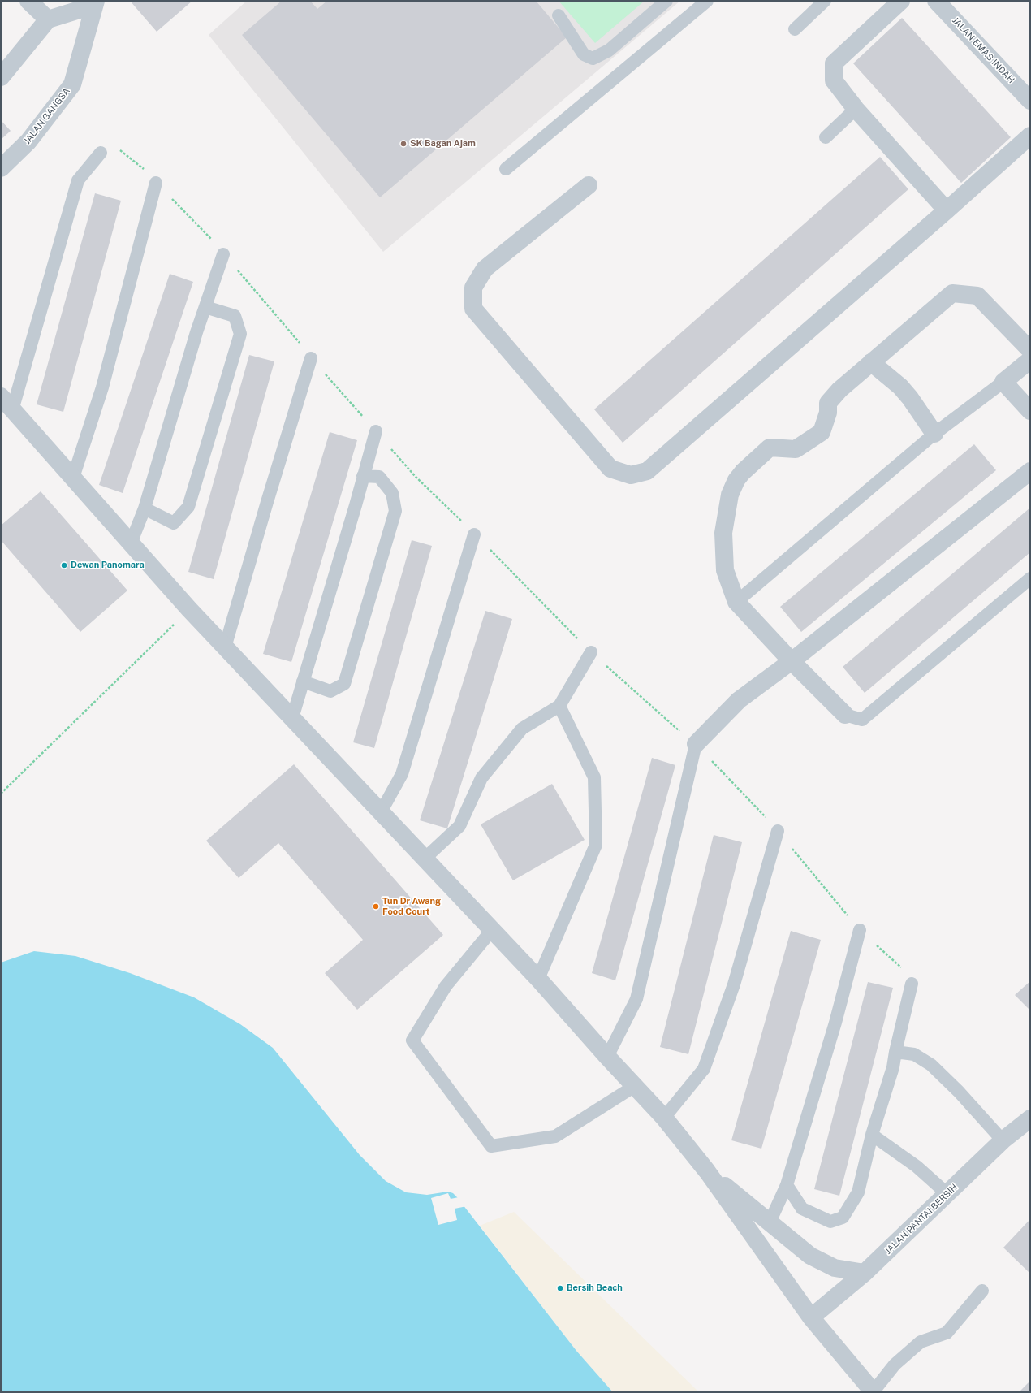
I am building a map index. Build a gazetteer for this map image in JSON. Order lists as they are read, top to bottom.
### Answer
{
  "streets": {
    "street": ["JALAN EMAS INDAH", "JALAN GANGSA", "JALAN PANTAI BERSIH"]
  },
  "places": [
    "SK Bagan Ajam",
    "Dewan Panomara",
    "Tun Dr Awang Food Court",
    "Bersih Beach"
  ]
}
